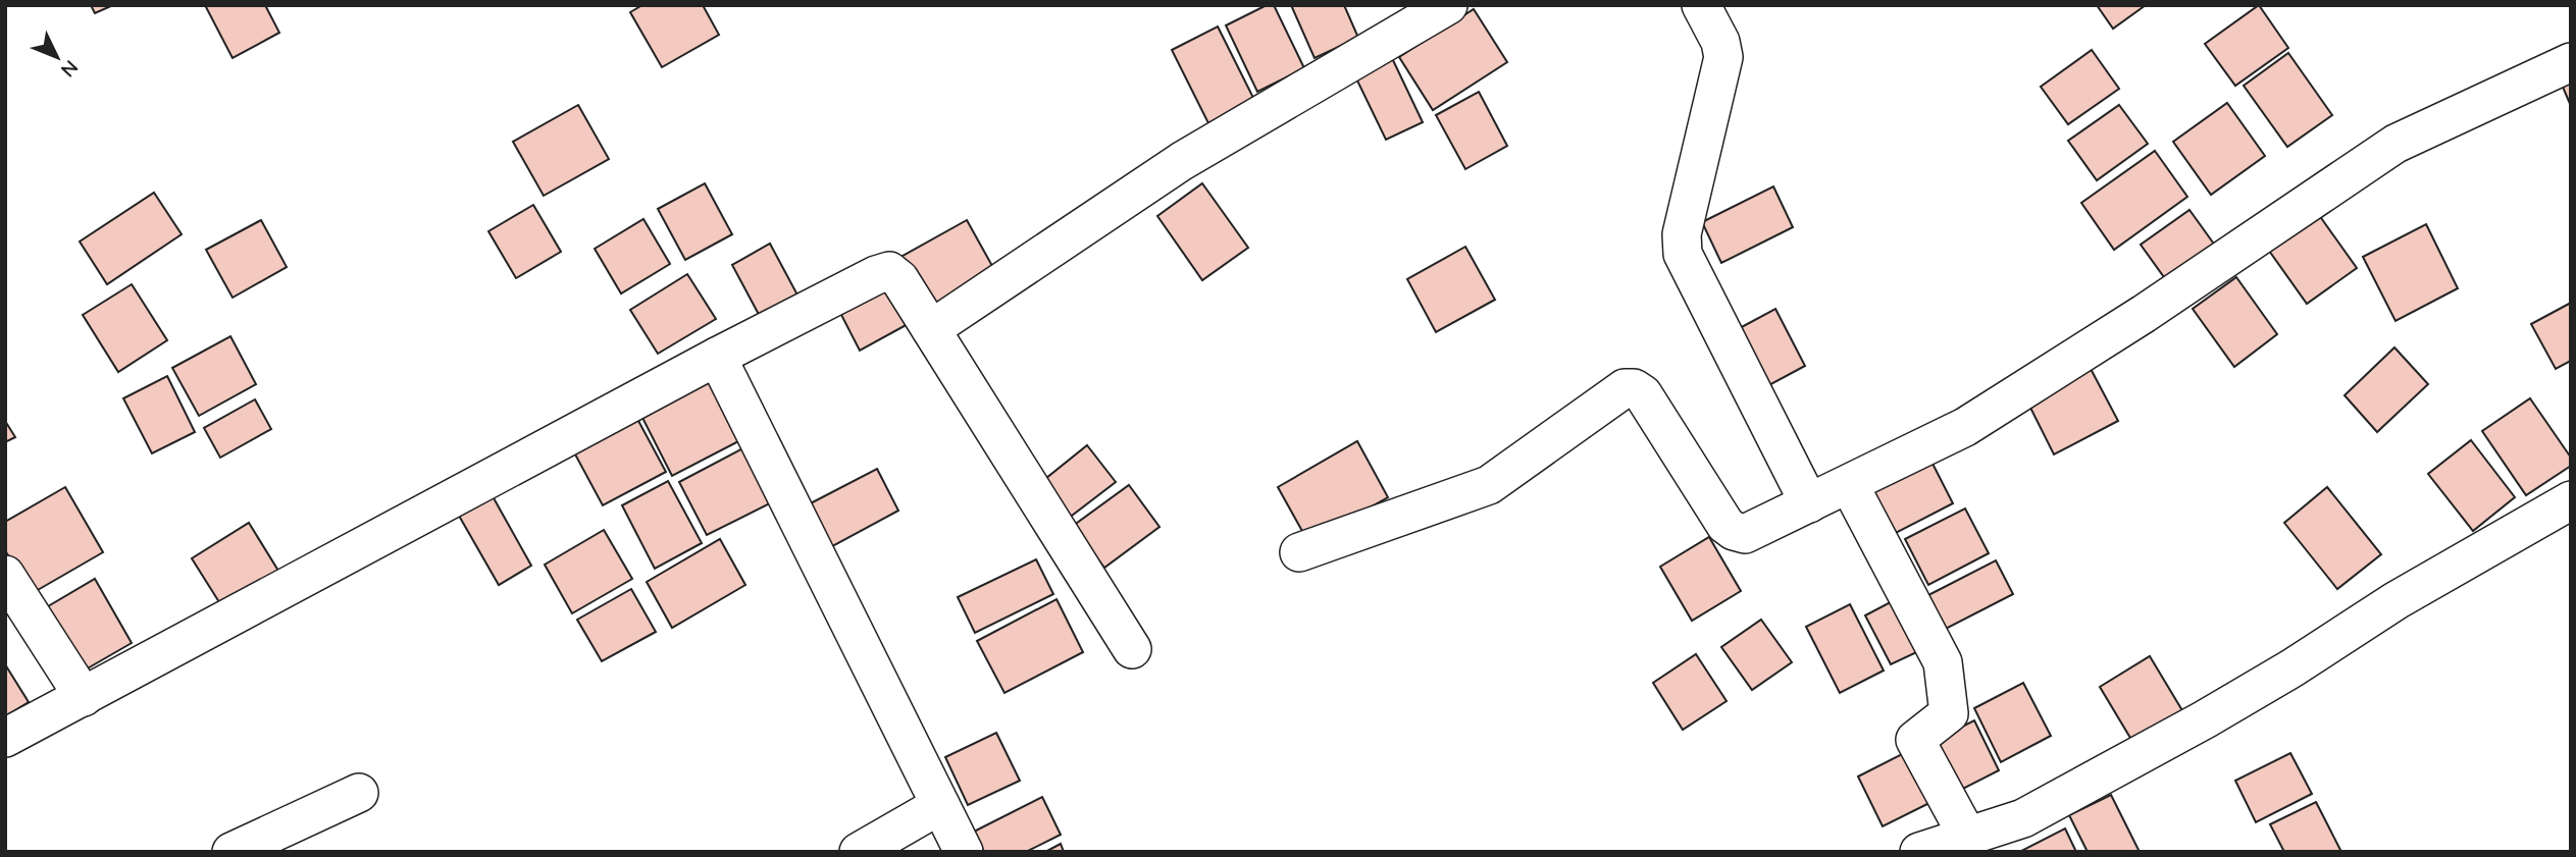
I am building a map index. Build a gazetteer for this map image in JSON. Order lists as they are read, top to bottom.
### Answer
{
  "north": "bottom right"
}
